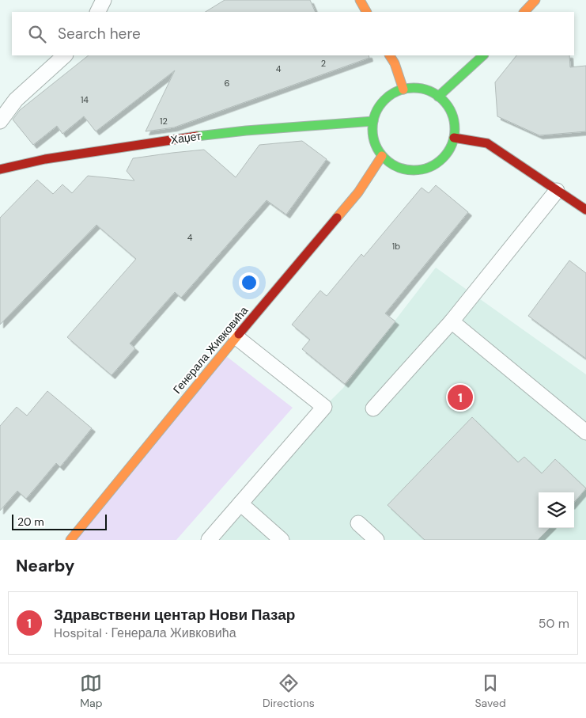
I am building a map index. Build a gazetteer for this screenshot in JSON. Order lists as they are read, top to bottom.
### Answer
{
  "streets": {
    "street": ["Хаџет", "Генерала Живковића"]
  },
  "crossings": [
    ["Хаџет", "Генерала Живковића"]
  ],
  "house_numbers": [
    "2",
    "4",
    "6",
    "14",
    "12",
    "4",
    "1b"
  ],
  "scale_bar": "20 m",
  "page": {
    "search": "Search here",
    "pins": "1",
    "scale": "20 m",
    "heading": "Nearby",
    "list": [
      {
        "mark": "1",
        "name": "Здравствени центар Нови Пазар",
        "note": "Hospital · Генерала Живковића",
        "value": "50 m"
      }
    ],
    "nav": ["Map", "Directions", "Saved"]
  }
}
